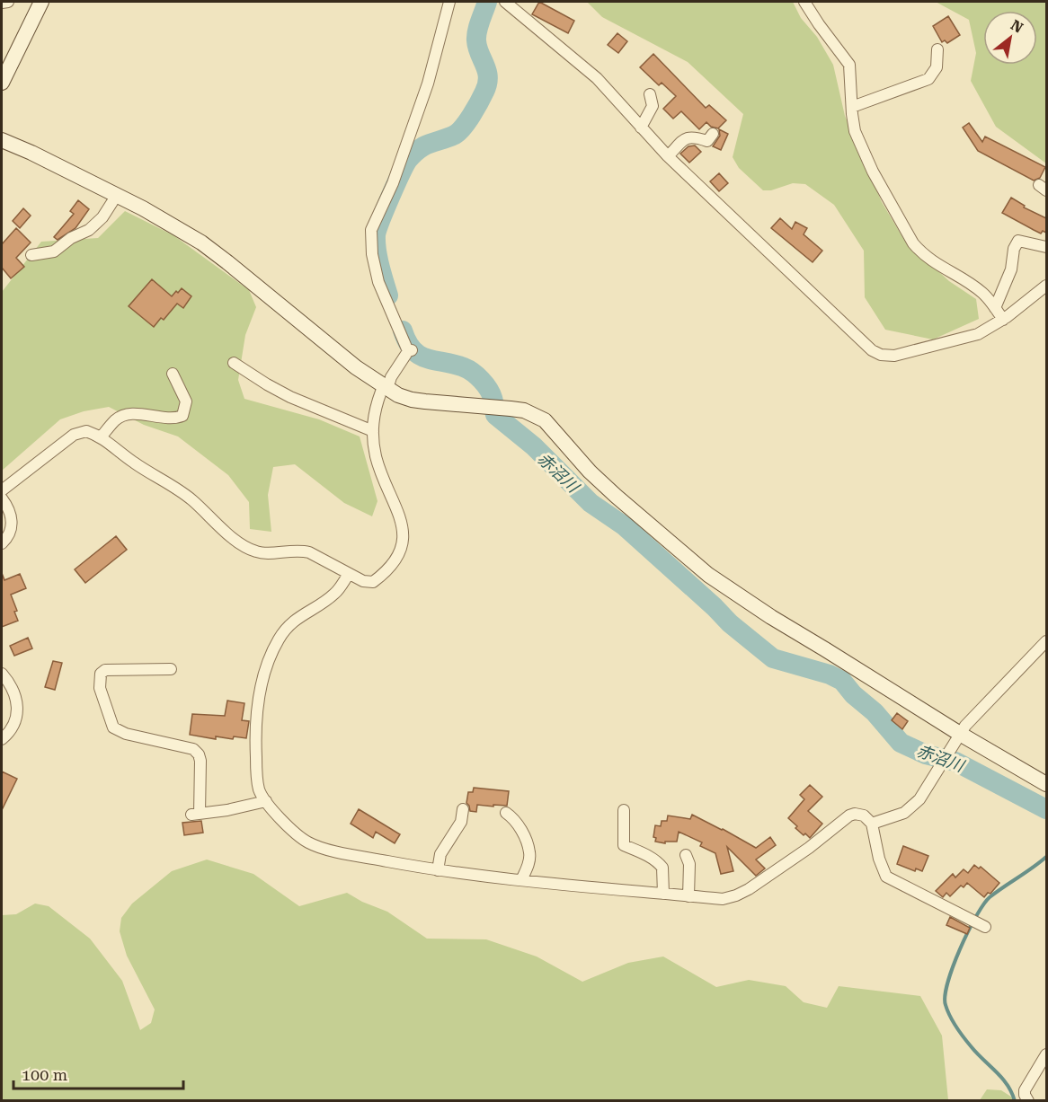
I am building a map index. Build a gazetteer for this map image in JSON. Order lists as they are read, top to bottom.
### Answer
{
  "water": ["赤沼川"],
  "scale_bar": "100 m",
  "north": "top right"
}
